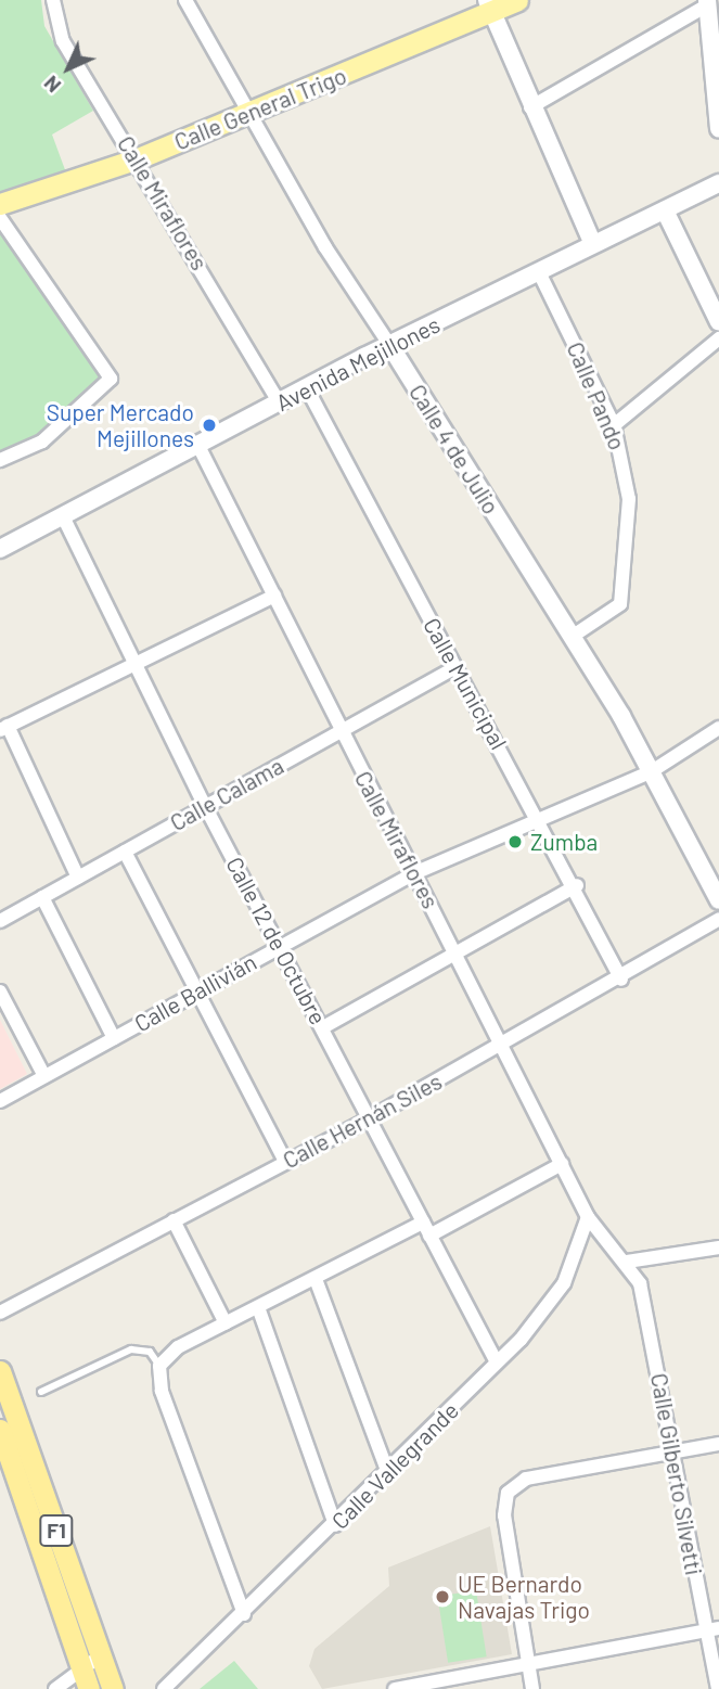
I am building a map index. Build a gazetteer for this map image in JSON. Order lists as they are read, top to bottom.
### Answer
{
  "streets": {
    "highway": ["F1"],
    "main road": ["Calle General Trigo"],
    "street": [
      "Calle Miraflores",
      "Avenida Mejillones",
      "Calle Pando",
      "Calle 4 de Julio",
      "Calle Municipal",
      "Calle Calama",
      "Calle 12 de Octubre",
      "Calle Ballivián",
      "Calle Hernán Siles",
      "Calle Vallegrande",
      "Calle Gilberto Silvetti"
    ]
  },
  "crossings": [
    ["Calle General Trigo", "Calle Miraflores"],
    ["Calle General Trigo", "Calle 4 de Julio"],
    ["Calle Miraflores", "Avenida Mejillones"],
    ["Calle Miraflores", "Calle Calama"],
    ["Calle Miraflores", "Calle Ballivián"],
    ["Calle Miraflores", "Calle Hernán Siles"],
    ["Calle Miraflores", "Calle Vallegrande"],
    ["Calle Miraflores", "Calle Gilberto Silvetti"],
    ["Avenida Mejillones", "Calle Pando"],
    ["Avenida Mejillones", "Calle 4 de Julio"],
    ["Avenida Mejillones", "Calle Municipal"],
    ["Avenida Mejillones", "Calle 12 de Octubre"],
    ["Calle Pando", "Calle 4 de Julio"],
    ["Calle 4 de Julio", "Calle Ballivián"],
    ["Calle Municipal", "Calle Calama"],
    ["Calle Municipal", "Calle Ballivián"],
    ["Calle Municipal", "Calle Hernán Siles"],
    ["Calle Calama", "Calle 12 de Octubre"],
    ["Calle 12 de Octubre", "Calle Ballivián"],
    ["Calle 12 de Octubre", "Calle Hernán Siles"],
    ["Calle 12 de Octubre", "Calle Vallegrande"]
  ],
  "places": ["Super Mercado Mejillones", "Zumba", "UE Bernardo Navajas Trigo"],
  "north": "bottom left"
}
